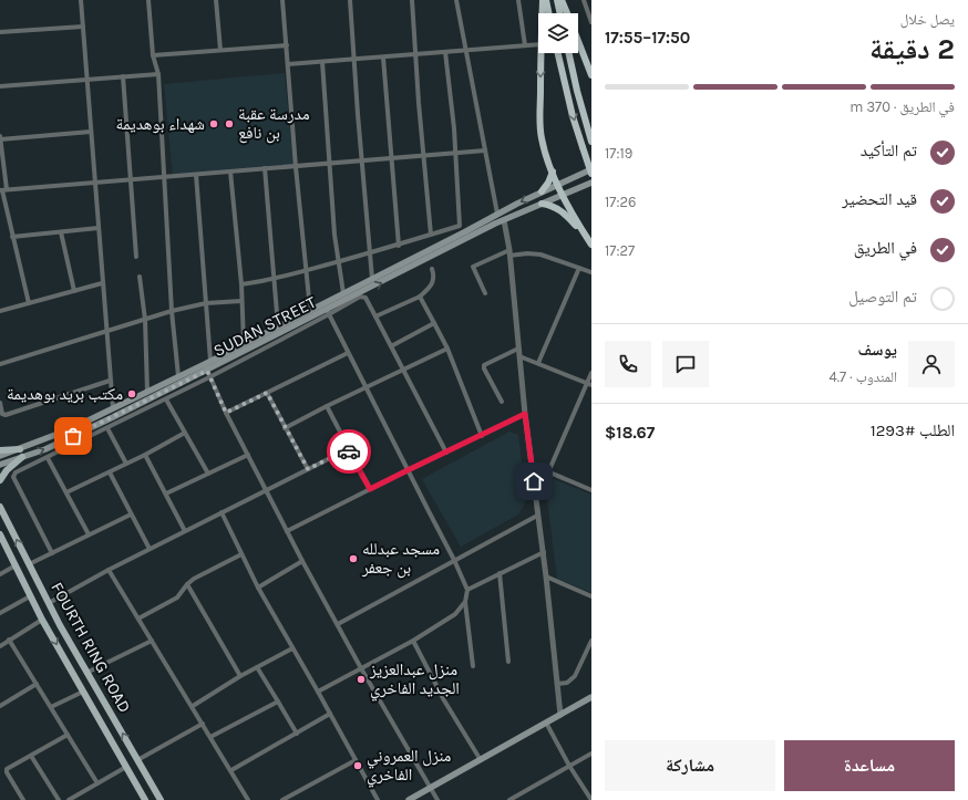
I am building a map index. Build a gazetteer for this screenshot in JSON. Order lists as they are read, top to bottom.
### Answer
{
  "streets": {
    "main road": ["SUDAN STREET", "FOURTH RING ROAD"]
  },
  "places": [
    "شهداء بوهديمة",
    "مدرسة عقبة بن نافع",
    "مكتب بريد بوهديمة",
    "مسجد عبدلله بن جعفر",
    "منزل عبدالعزيز الجديد الفاخري",
    "منزل العمروني الفاخري"
  ],
  "page": {
    "heading": ["2 دقيقة", "يصل خلال", "17:50–17:55"],
    "panel": [
      "يوسف",
      "المندوب · 4.7",
      "الطلب #1293",
      "$18.67"
    ],
    "bar": "في الطريق · 370 m",
    "list": [
      ["تم التأكيد", "17:19"],
      ["قيد التحضير", "17:26"],
      ["في الطريق", "17:27"],
      "تم التوصيل"
    ],
    "buttons": ["مساعدة", "مشاركة"]
  }
}
